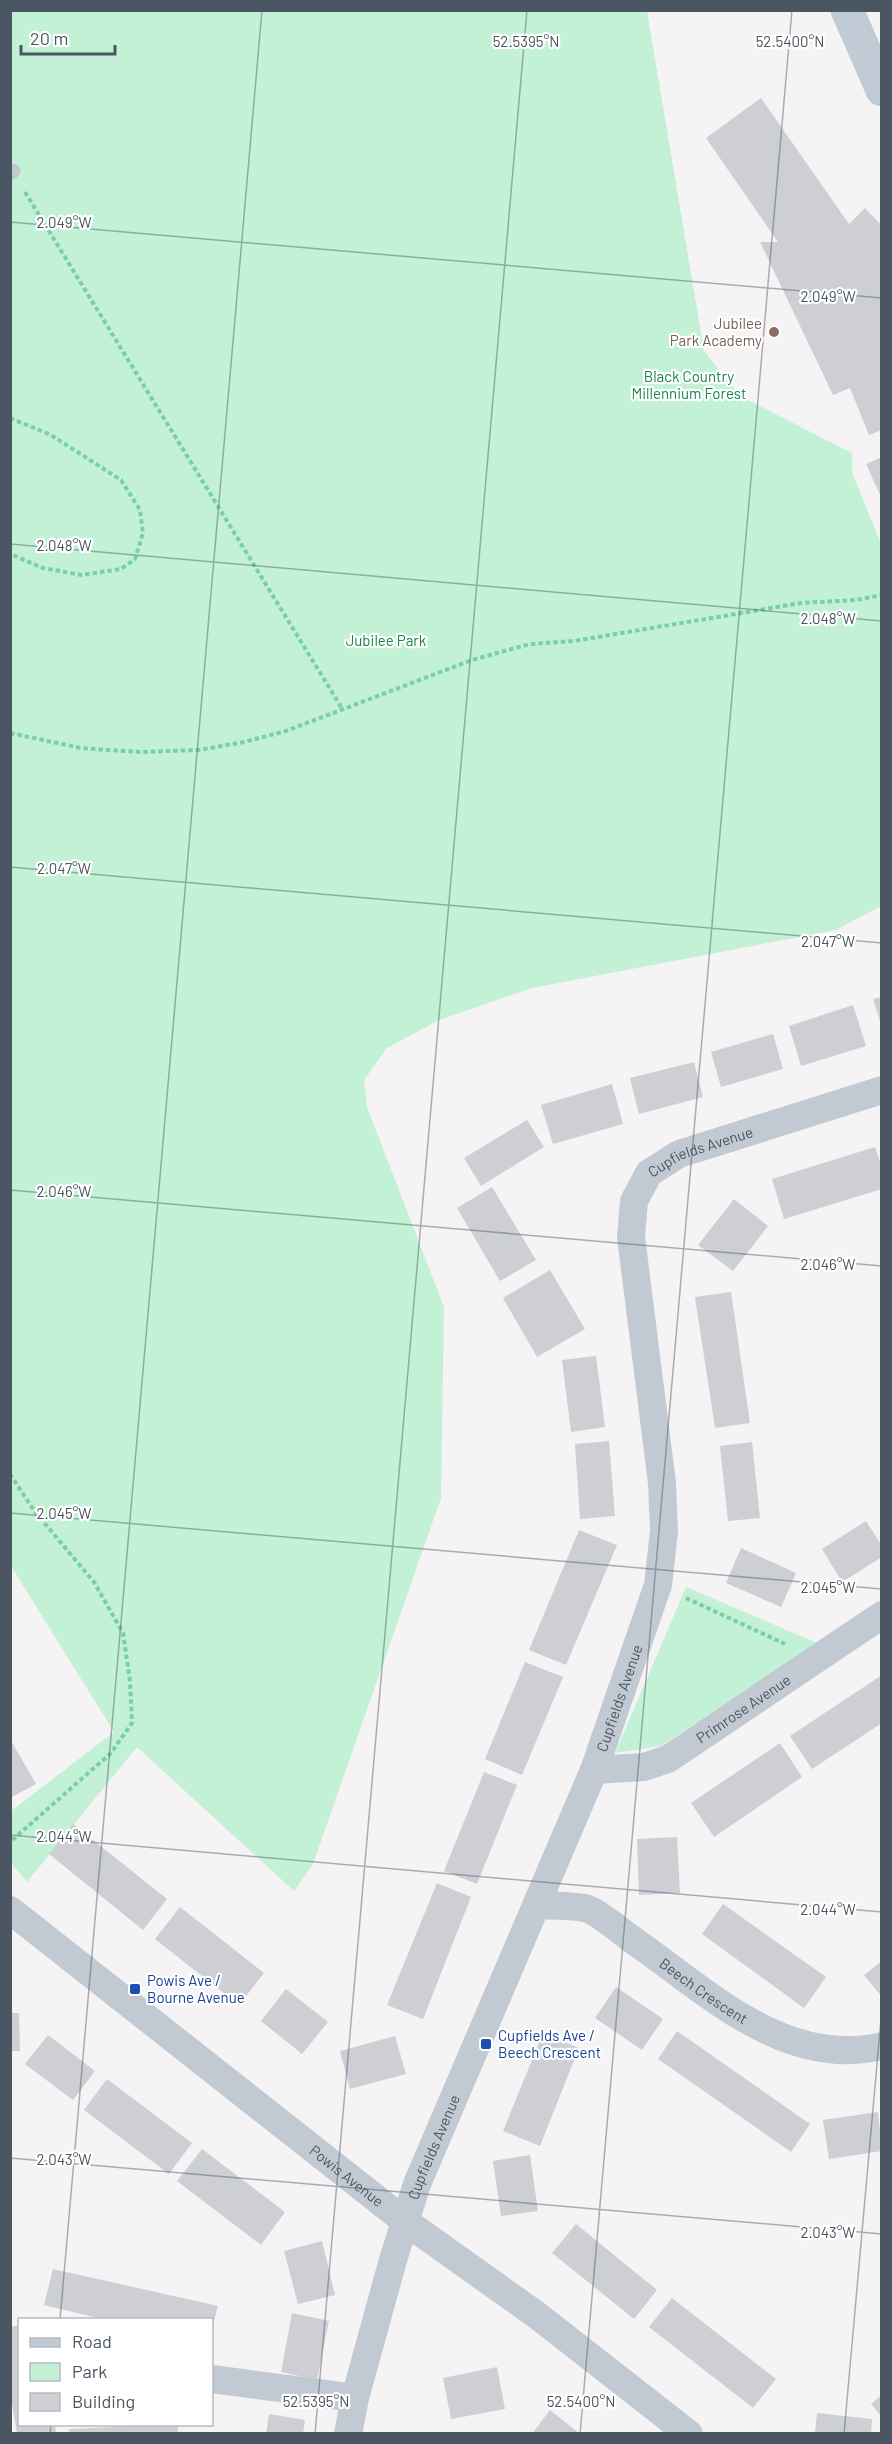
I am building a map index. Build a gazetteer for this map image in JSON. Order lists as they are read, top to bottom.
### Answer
{
  "streets": {
    "street": [
      "Cupfields Avenue",
      "Primrose Avenue",
      "Beech Crescent",
      "Powis Avenue"
    ]
  },
  "crossings": [
    ["Cupfields Avenue", "Primrose Avenue"],
    ["Cupfields Avenue", "Beech Crescent"],
    ["Cupfields Avenue", "Powis Avenue"]
  ],
  "parks": ["Black Country Millennium Forest", "Jubilee Park"],
  "places": {
    "other": ["Jubilee Park Academy"],
    "transit": ["Powis Ave / Bourne Avenue", "Cupfields Ave / Beech Crescent"]
  },
  "legend": ["Road", "Park", "Building"],
  "scale_bar": "20 m",
  "coordinates": [
    "52.5395°N",
    "52.5400°N",
    "2.049°W",
    "2.048°W",
    "2.047°W",
    "2.046°W",
    "2.045°W",
    "2.044°W",
    "2.043°W"
  ]
}
